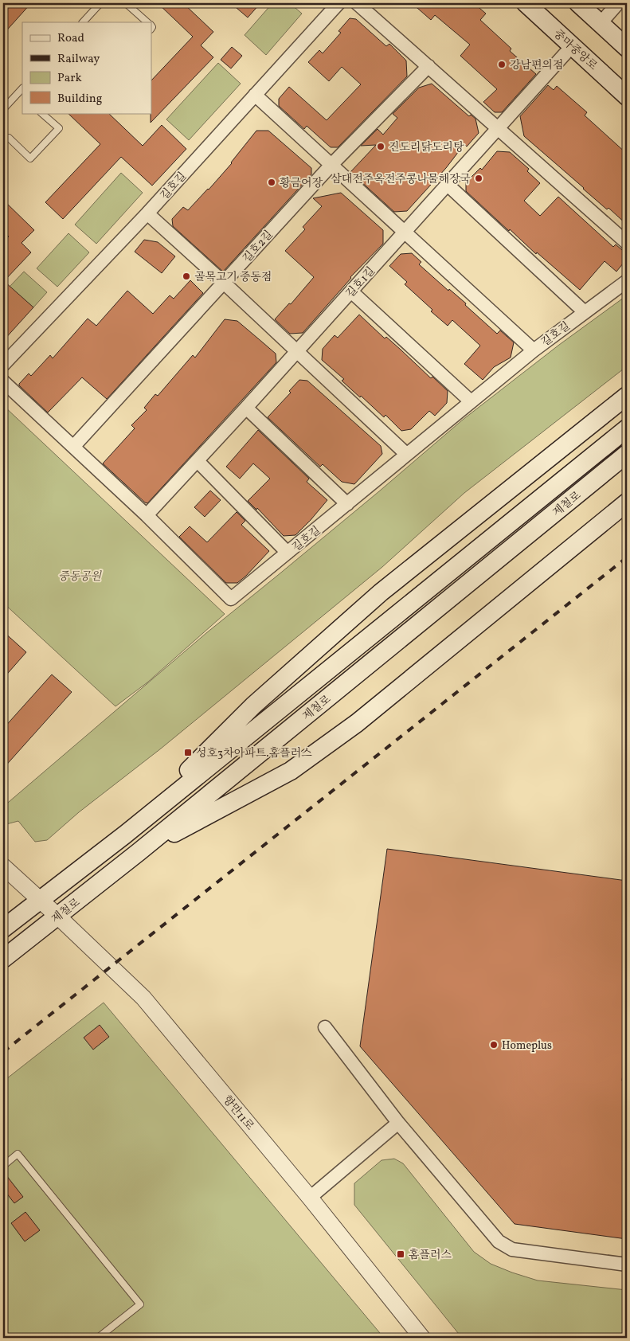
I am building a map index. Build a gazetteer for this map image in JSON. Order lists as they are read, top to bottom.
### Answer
{
  "streets": {
    "main road": ["중마중앙로", "제철로"],
    "street": [
      "길호길",
      "길호2길",
      "길호1길",
      "항만11로"
    ]
  },
  "crossings": [
    ["중마중앙로", "길호1길"],
    ["길호길", "길호2길"],
    ["길호길", "길호1길"],
    ["제철로", "항만11로"]
  ],
  "parks": ["중동공원"],
  "places": {
    "other": [
      "강남편의점",
      "진도리닭도리탕",
      "삼대전주옥전주콩나물해장국",
      "황금어장",
      "골목고기 중동점",
      "Homeplus"
    ],
    "transit": ["성호3차아파트.홈플러스", "홈플러스"]
  },
  "legend": [
    "Road",
    "Railway",
    "Park",
    "Building"
  ]
}
